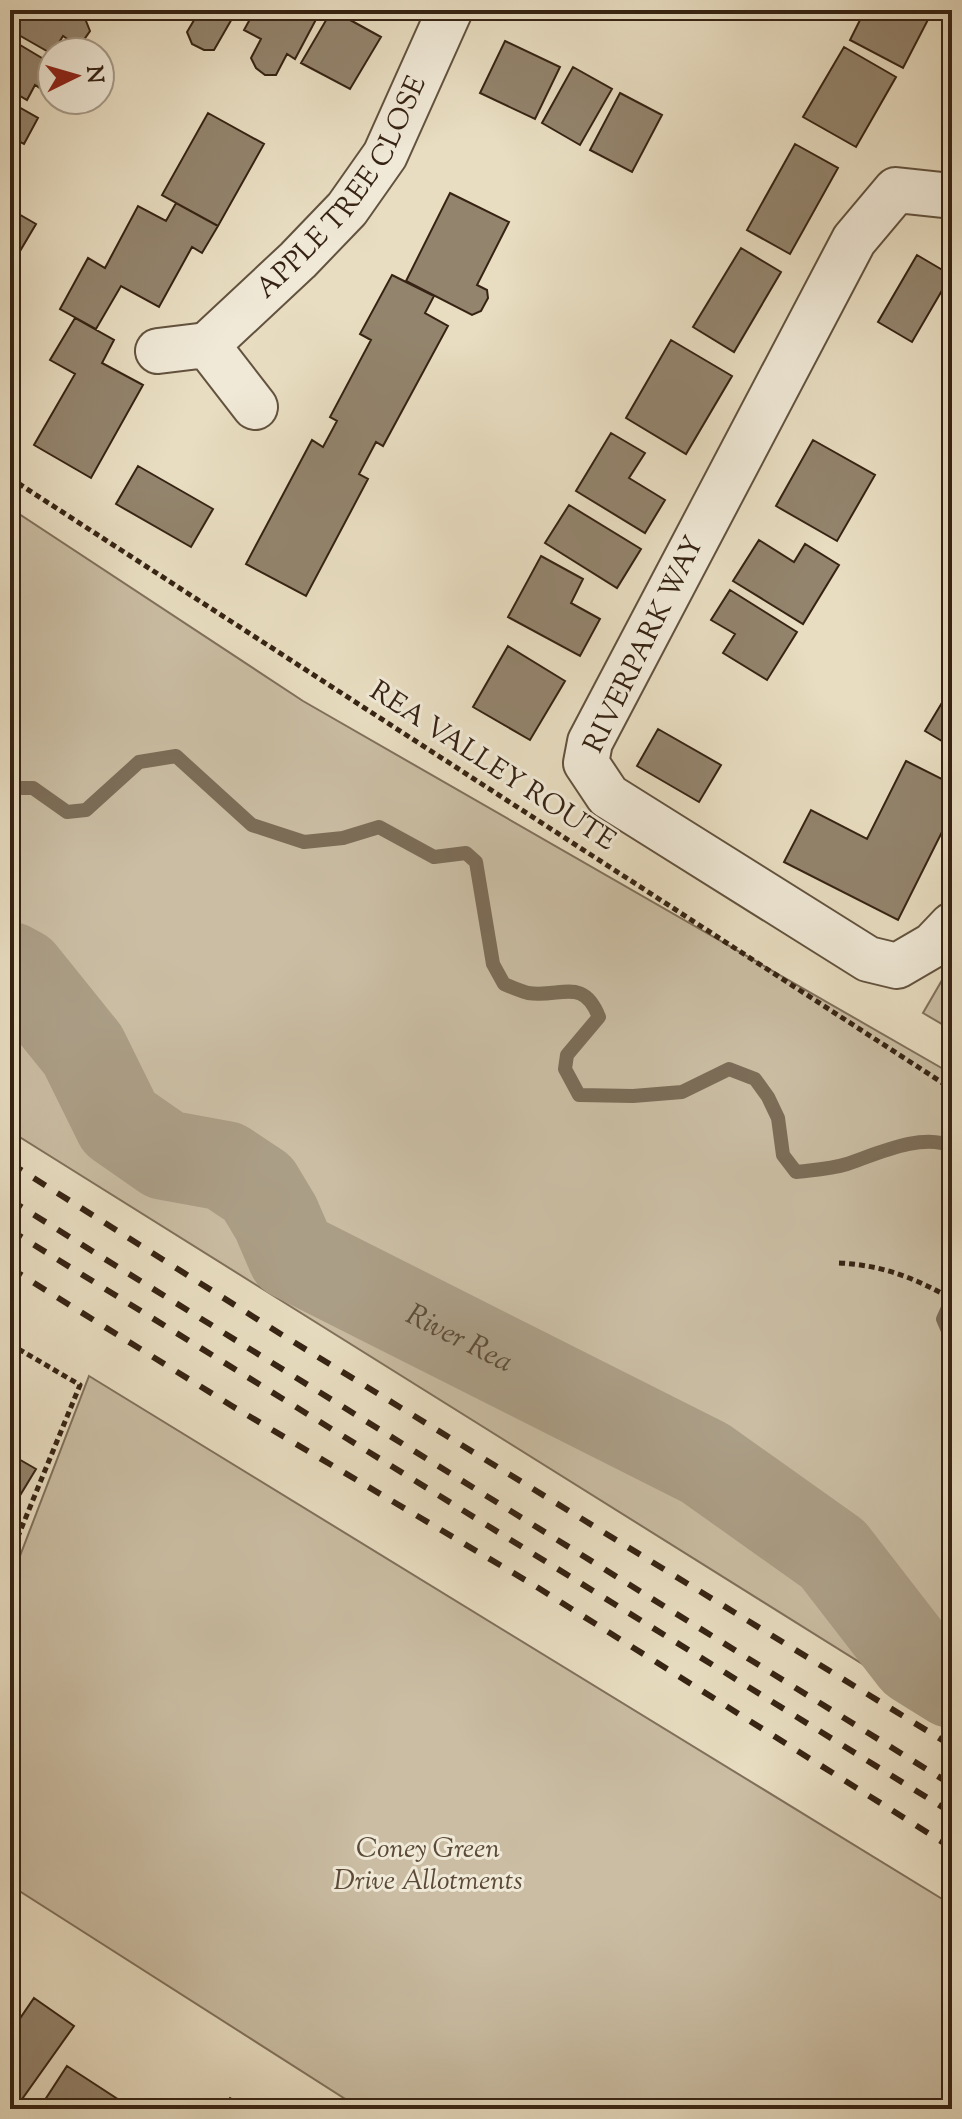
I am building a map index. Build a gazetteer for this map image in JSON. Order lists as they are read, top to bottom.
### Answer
{
  "streets": {
    "street": ["APPLE TREE CLOSE", "RIVERPARK WAY"],
    "path": ["REA VALLEY ROUTE"]
  },
  "water": ["River Rea"],
  "parks": ["Coney Green Drive Allotments"],
  "north": "right"
}
